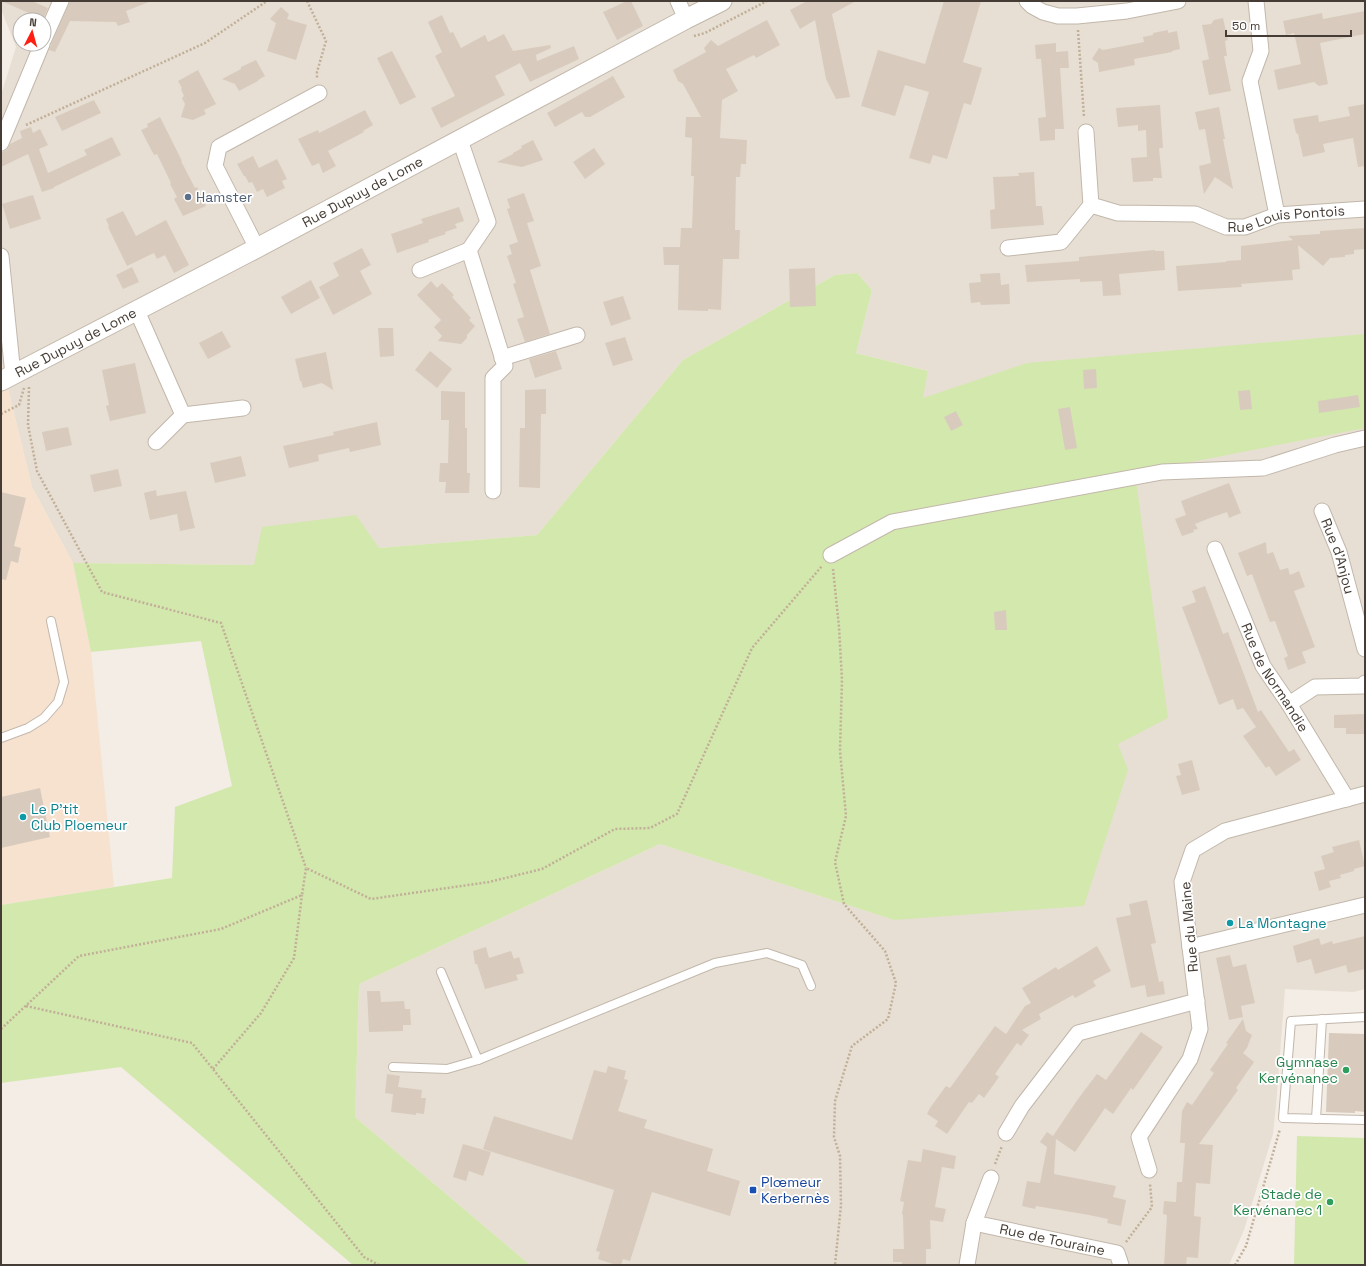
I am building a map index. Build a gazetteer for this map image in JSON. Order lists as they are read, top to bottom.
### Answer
{
  "streets": {
    "street": [
      "Rue Dupuy de Lome",
      "Rue Louis Pontois",
      "Rue d'Anjou",
      "Rue de Normandie",
      "Rue du Maine",
      "Rue de Touraine"
    ]
  },
  "crossings": [
    ["Rue de Normandie", "Rue du Maine"]
  ],
  "places": {
    "other": [
      "Hamster",
      "Le P'tit Club Ploemeur",
      "La Montagne",
      "Gymnase Kervénanec",
      "Stade de Kervénanec 1"
    ],
    "transit": ["Plœmeur Kerbernès"]
  },
  "scale_bar": "50 m",
  "north": "top"
}
